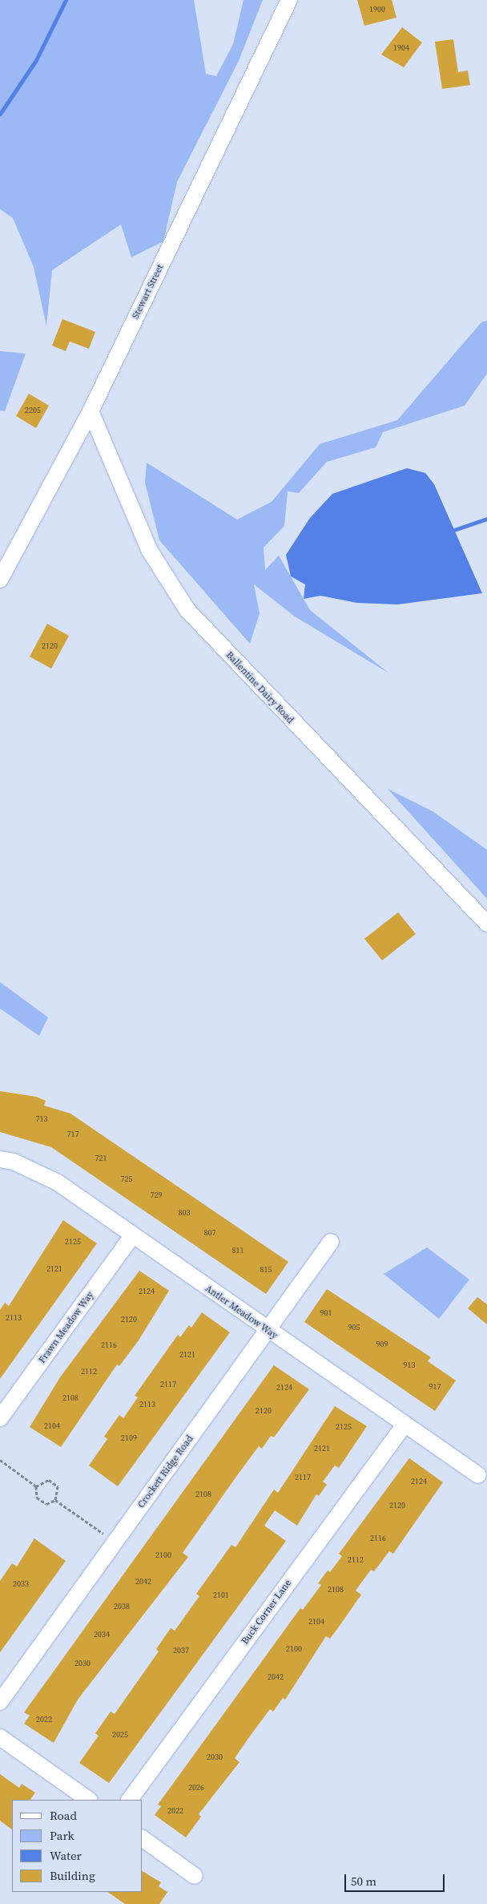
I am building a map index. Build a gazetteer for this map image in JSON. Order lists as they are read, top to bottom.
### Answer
{
  "streets": {
    "street": [
      "Stewart Street",
      "Ballentine Dairy Road",
      "Antler Meadow Way",
      "Frawn Meadow Way",
      "Crockett Ridge Road",
      "Buck Corner Lane"
    ]
  },
  "crossings": [
    ["Stewart Street", "Ballentine Dairy Road"],
    ["Antler Meadow Way", "Frawn Meadow Way"],
    ["Antler Meadow Way", "Crockett Ridge Road"],
    ["Antler Meadow Way", "Buck Corner Lane"]
  ],
  "house_numbers": [
    "1900",
    "1904",
    "2205",
    "2120",
    "713",
    "717",
    "721",
    "725",
    "729",
    "803",
    "807",
    "2125",
    "811",
    "2121",
    "815",
    "2124",
    "901",
    "2113",
    "2120",
    "905",
    "909",
    "2116",
    "2121",
    "913",
    "2112",
    "2117",
    "917",
    "2124",
    "2108",
    "2113",
    "2120",
    "2104",
    "2125",
    "2109",
    "2121",
    "2117",
    "2124",
    "2108",
    "2120",
    "2116",
    "2100",
    "2112",
    "2042",
    "2033",
    "2108",
    "2101",
    "2038",
    "2104",
    "2034",
    "2100",
    "2037",
    "2030",
    "2042",
    "2022",
    "2025",
    "2030",
    "2026",
    "2022"
  ],
  "legend": [
    "Road",
    "Park",
    "Water",
    "Building"
  ],
  "scale_bar": "50 m"
}
